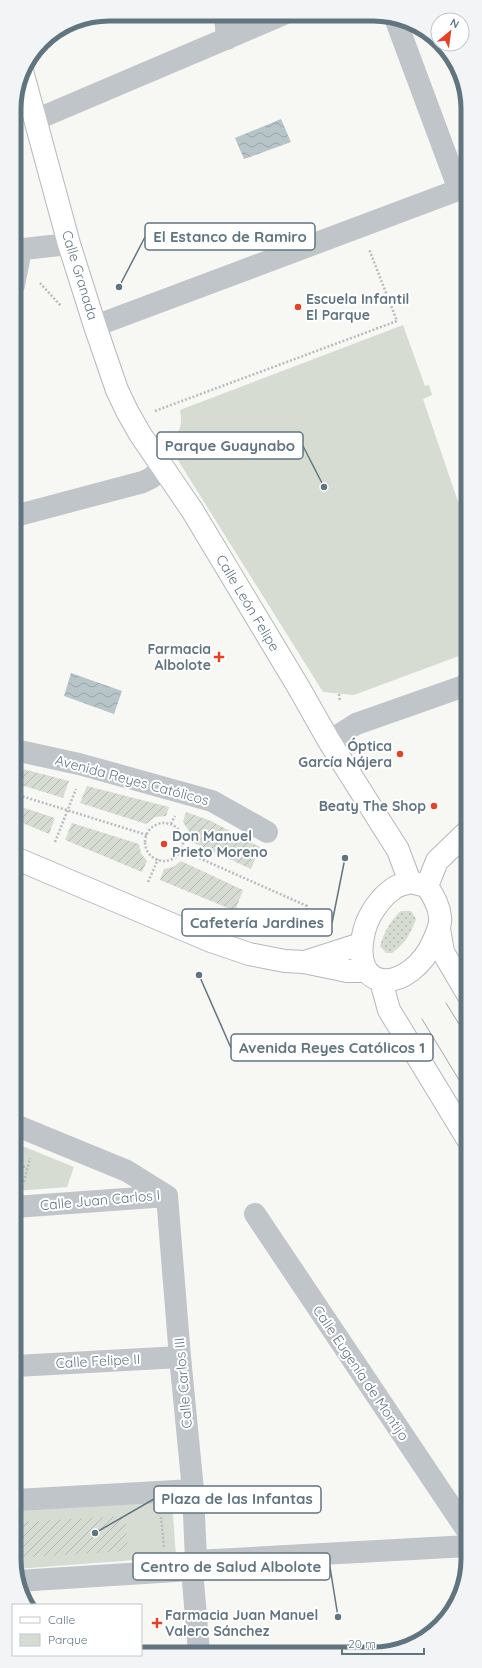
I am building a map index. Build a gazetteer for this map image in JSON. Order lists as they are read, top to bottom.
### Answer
{
  "streets": {
    "street": [
      "Calle Granada",
      "Calle León Felipe",
      "Avenida Reyes Católicos",
      "Calle Juan Carlos I",
      "Calle Felipe II",
      "Calle Eugenía de Montijo",
      "Calle Carlos III"
    ]
  },
  "crossings": [
    ["Calle Granada", "Calle León Felipe"],
    ["Calle Juan Carlos I", "Calle Carlos III"],
    ["Calle Felipe II", "Calle Carlos III"]
  ],
  "places": {
    "other": [
      "El Estanco de Ramiro",
      "Escuela Infantil El Parque",
      "Parque Guaynabo",
      "Óptica García Nájera",
      "Beaty The Shop",
      "Don Manuel Prieto Moreno",
      "Cafetería Jardines",
      "Avenida Reyes Católicos 1",
      "Plaza de las Infantas",
      "Centro de Salud Albolote"
    ],
    "health": ["Farmacia Albolote", "Farmacia Juan Manuel Valero Sánchez"]
  },
  "legend": ["Calle", "Parque"],
  "scale_bar": "20 m",
  "north": "top right"
}
